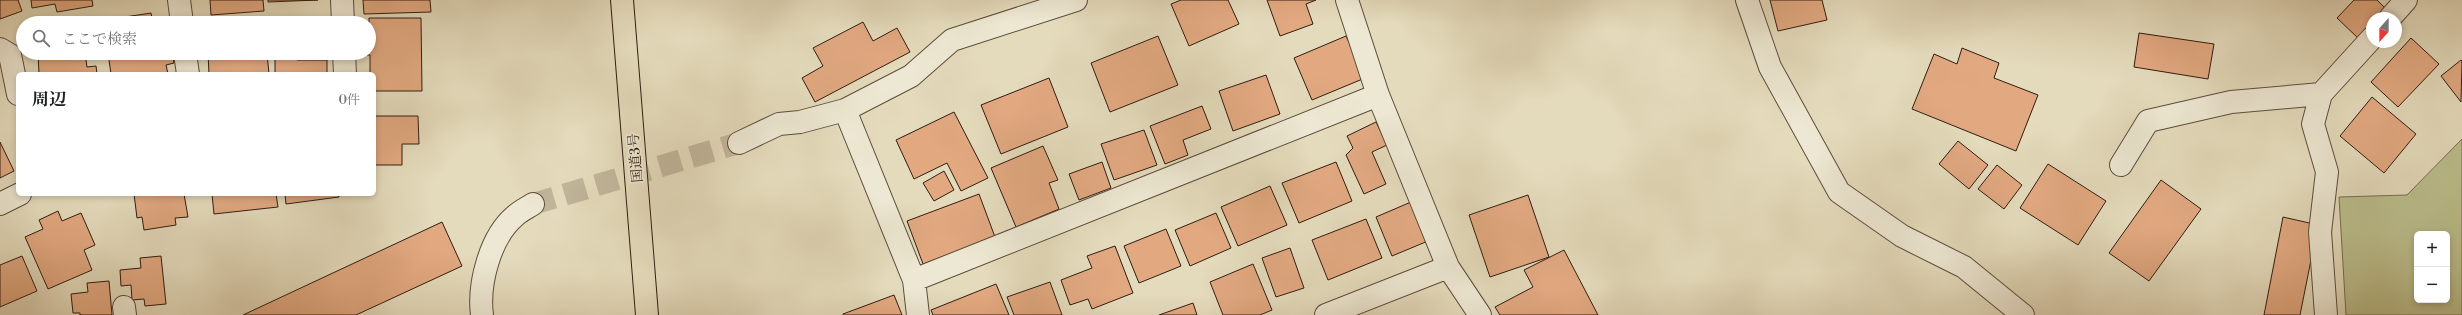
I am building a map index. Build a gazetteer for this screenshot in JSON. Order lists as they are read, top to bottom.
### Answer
{
  "streets": {
    "highway": ["国道3号"]
  },
  "north": "bottom",
  "page": {
    "search": "ここで検索",
    "heading": ["周辺", "0件"],
    "map_buttons": ["+", "−"]
  }
}
